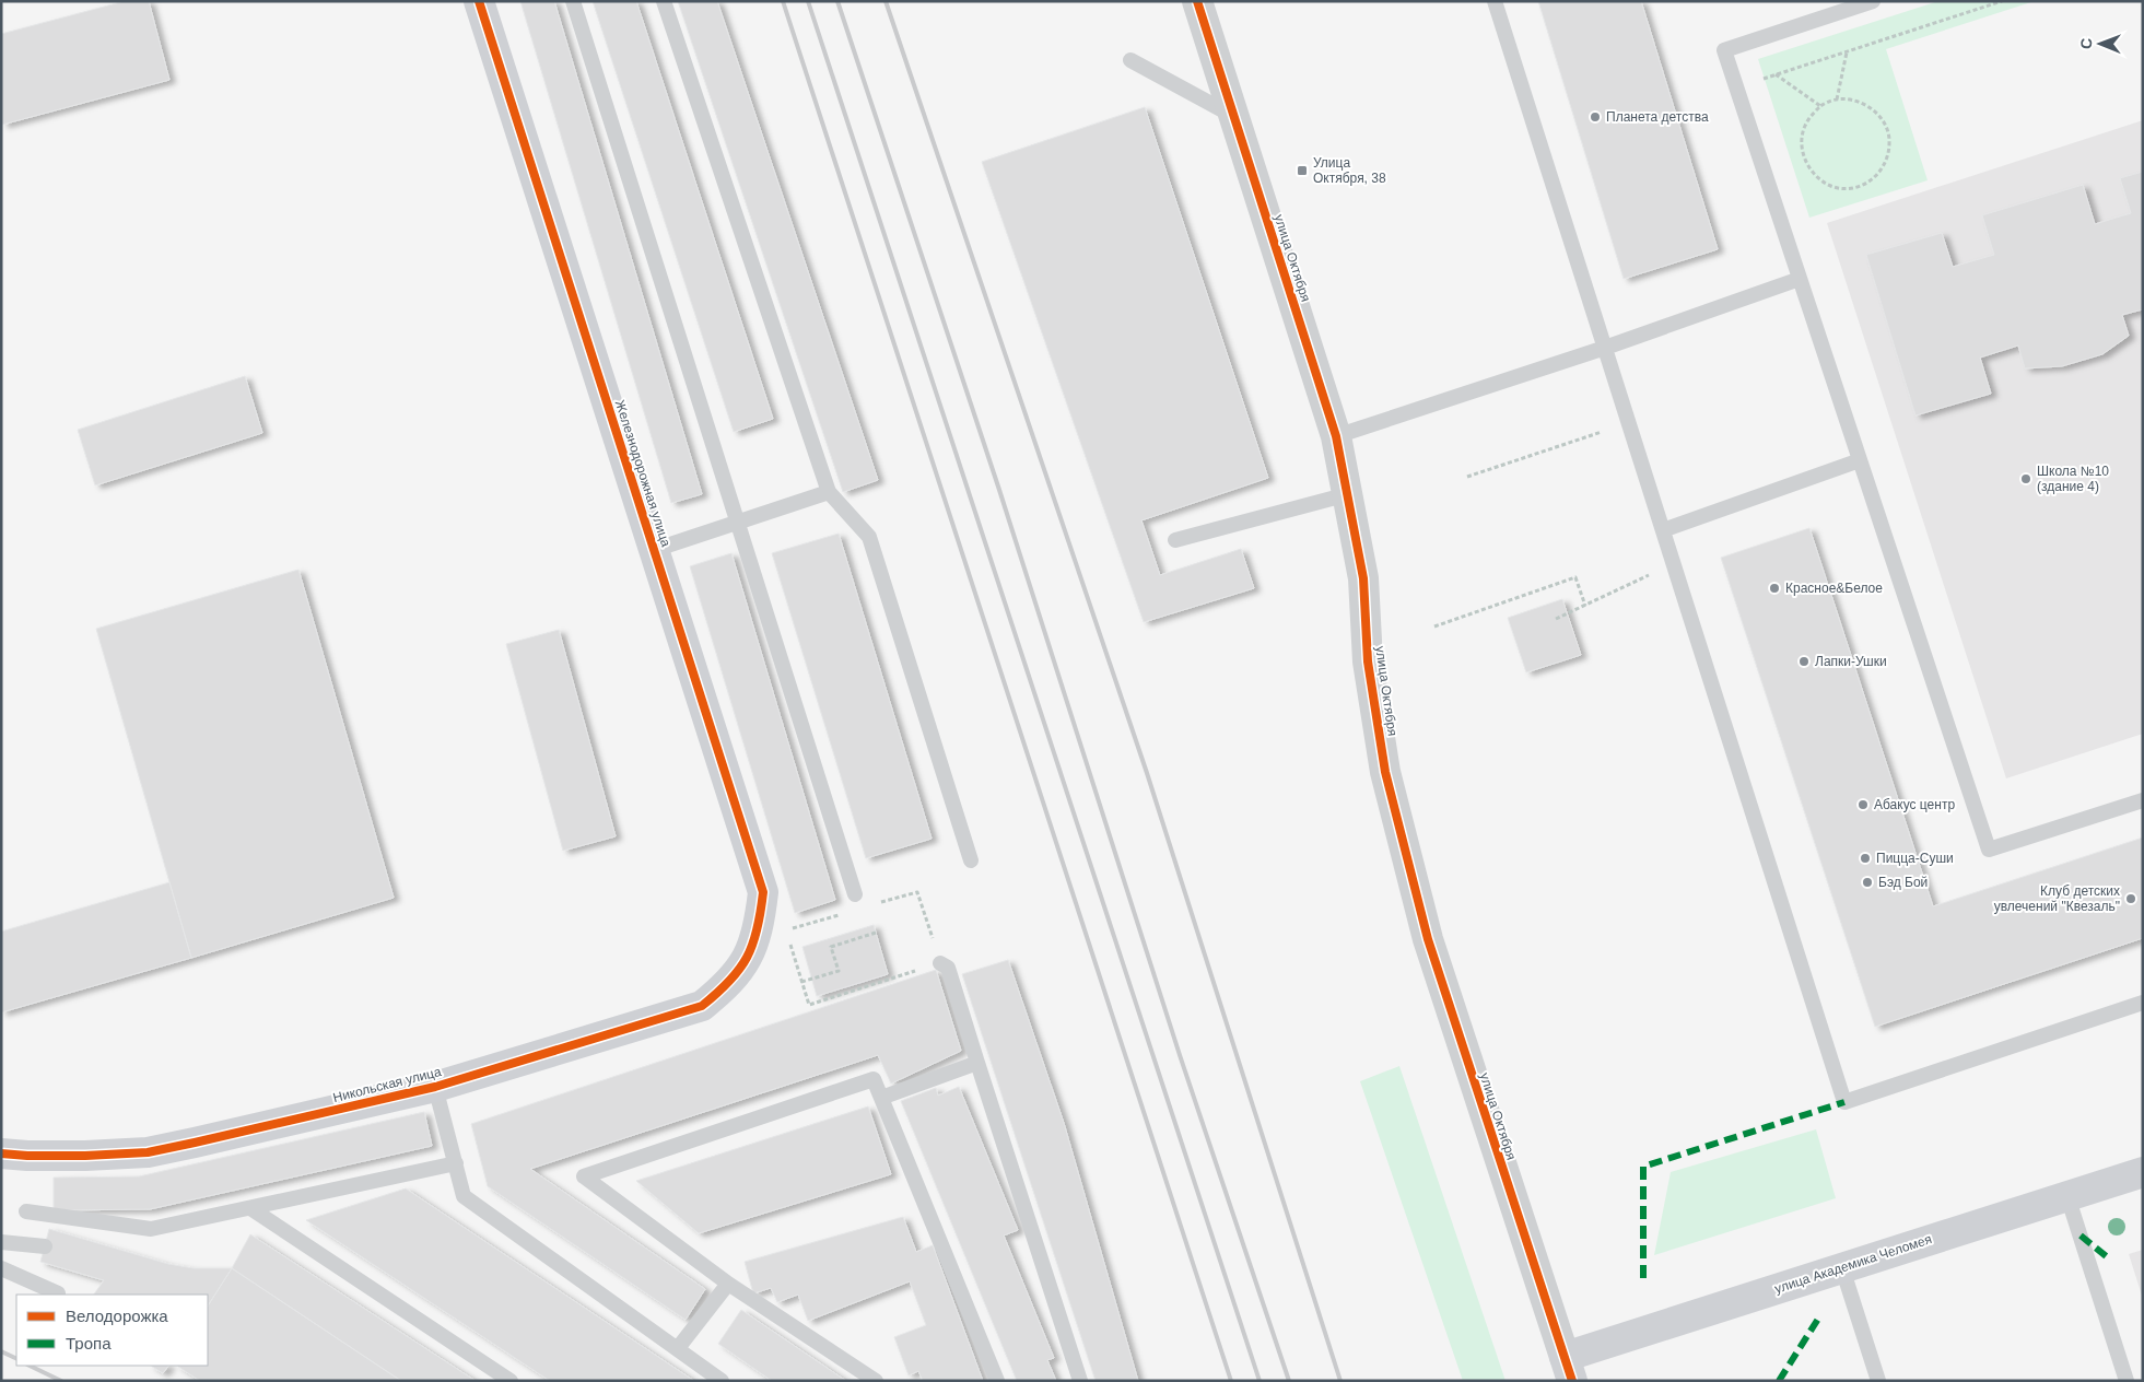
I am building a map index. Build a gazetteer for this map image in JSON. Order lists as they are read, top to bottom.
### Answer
{
  "streets": {
    "street": [
      "улица Октября",
      "Железнодорожная улица",
      "Никольская улица",
      "улица Академика Челомея"
    ]
  },
  "crossings": [
    ["улица Октября", "улица Академика Челомея"],
    ["Железнодорожная улица", "Никольская улица"]
  ],
  "places": {
    "other": [
      "Планета детства",
      "Школа №10 (здание 4)",
      "Красное&Белое",
      "Лапки-Ушки",
      "Абакус центр",
      "Пицца-Суши",
      "Бэд Бой",
      "Клуб детских увлечений \"Квезаль\""
    ],
    "transit": ["Улица Октября, 38"]
  },
  "legend": ["Велодорожка", "Тропа"],
  "north": "left"
}
